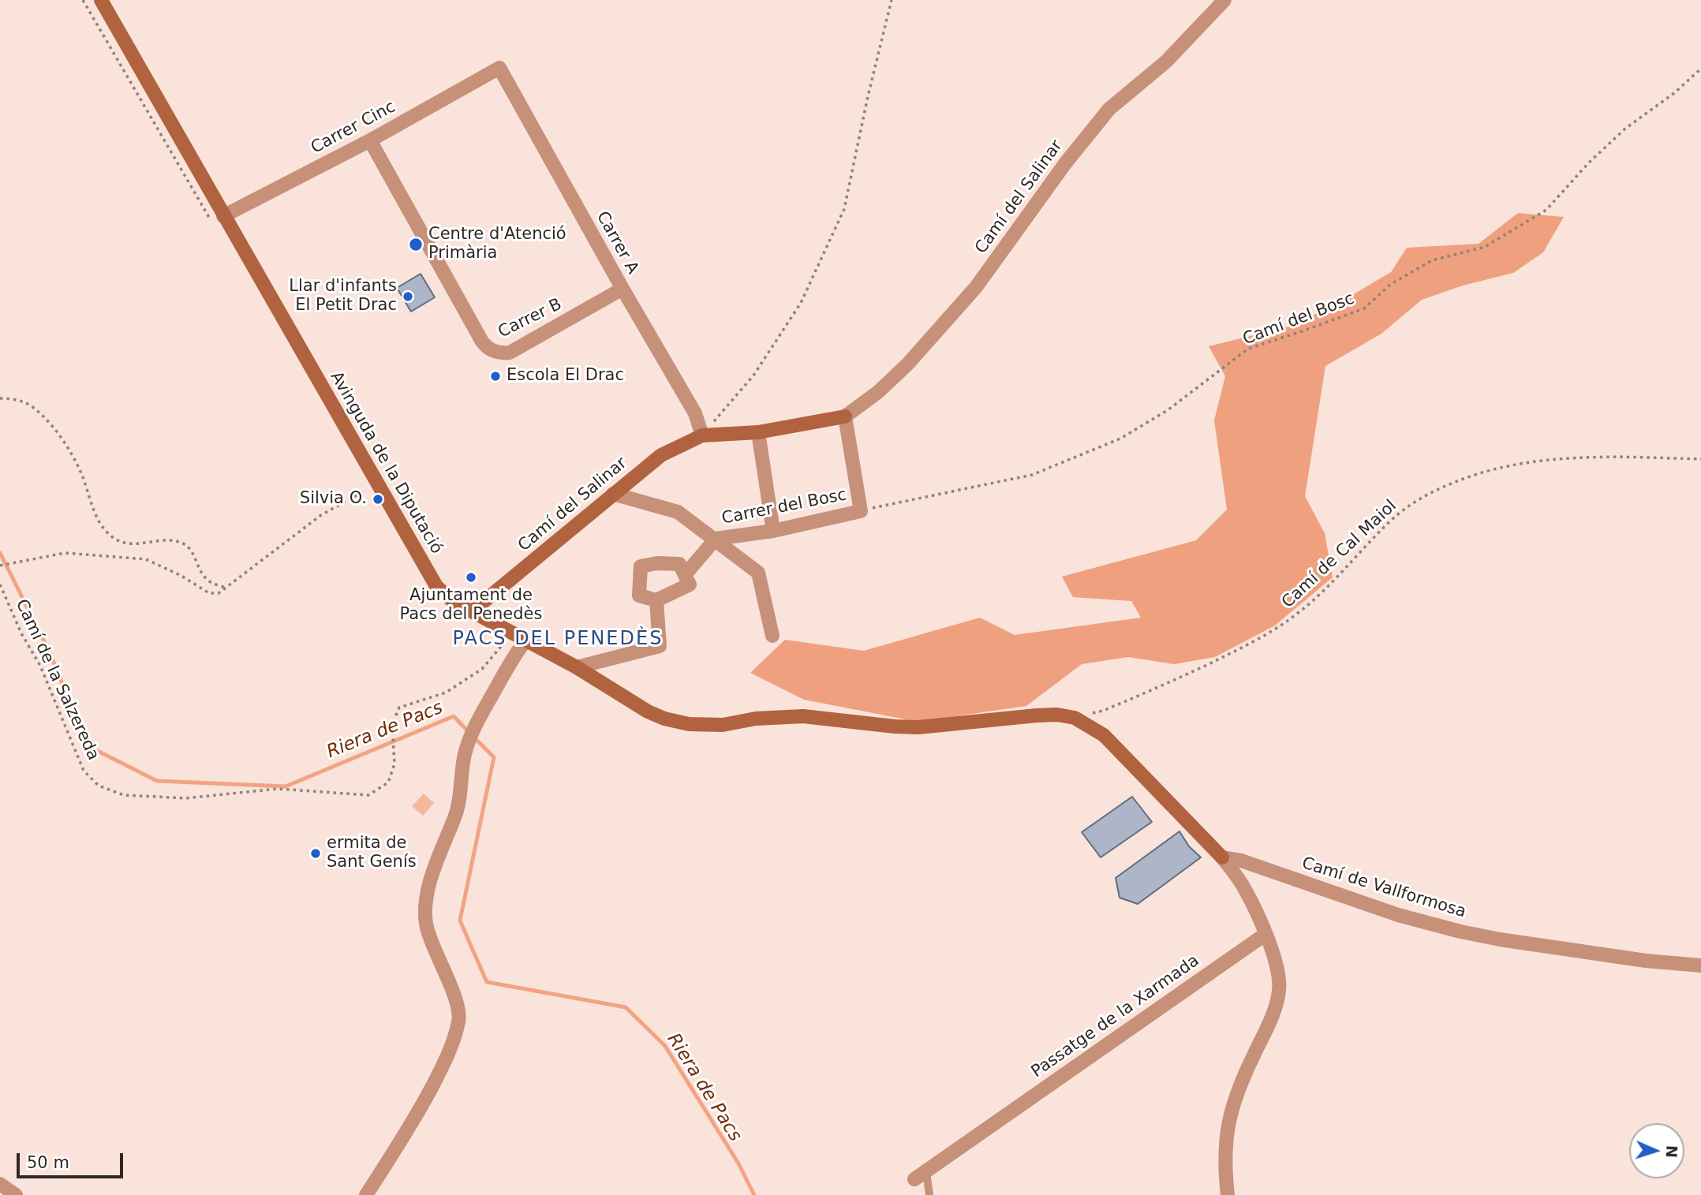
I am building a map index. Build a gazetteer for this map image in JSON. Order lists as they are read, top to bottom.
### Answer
{
  "streets": {
    "street": [
      "Carrer Cinc",
      "Camí del Salinar",
      "Carrer A",
      "Carrer B",
      "Avinguda de la Diputació",
      "Carrer del Bosc",
      "Camí de Vallformosa",
      "Passatge de la Xarmada"
    ],
    "path": ["Camí del Bosc", "Camí de Cal Maiol", "Camí de la Salzereda"]
  },
  "crossings": [
    ["Carrer Cinc", "Carrer A"],
    ["Carrer Cinc", "Carrer B"],
    ["Carrer Cinc", "Avinguda de la Diputació"],
    ["Camí del Salinar", "Carrer A"],
    ["Camí del Salinar", "Avinguda de la Diputació"],
    ["Carrer A", "Carrer B"],
    ["Camí del Bosc", "Carrer del Bosc"],
    ["Avinguda de la Diputació", "Camí de Cal Maiol"],
    ["Avinguda de la Diputació", "Camí de la Salzereda"]
  ],
  "districts": ["PACS DEL PENEDÈS"],
  "water": ["Riera de Pacs"],
  "places": [
    "Centre d'Atenció Primària",
    "Llar d'infants El Petit Drac",
    "Escola El Drac",
    "Silvia O.",
    "Ajuntament de Pacs del Penedès",
    "ermita de Sant Genís"
  ],
  "scale_bar": "50 m",
  "north": "right"
}
